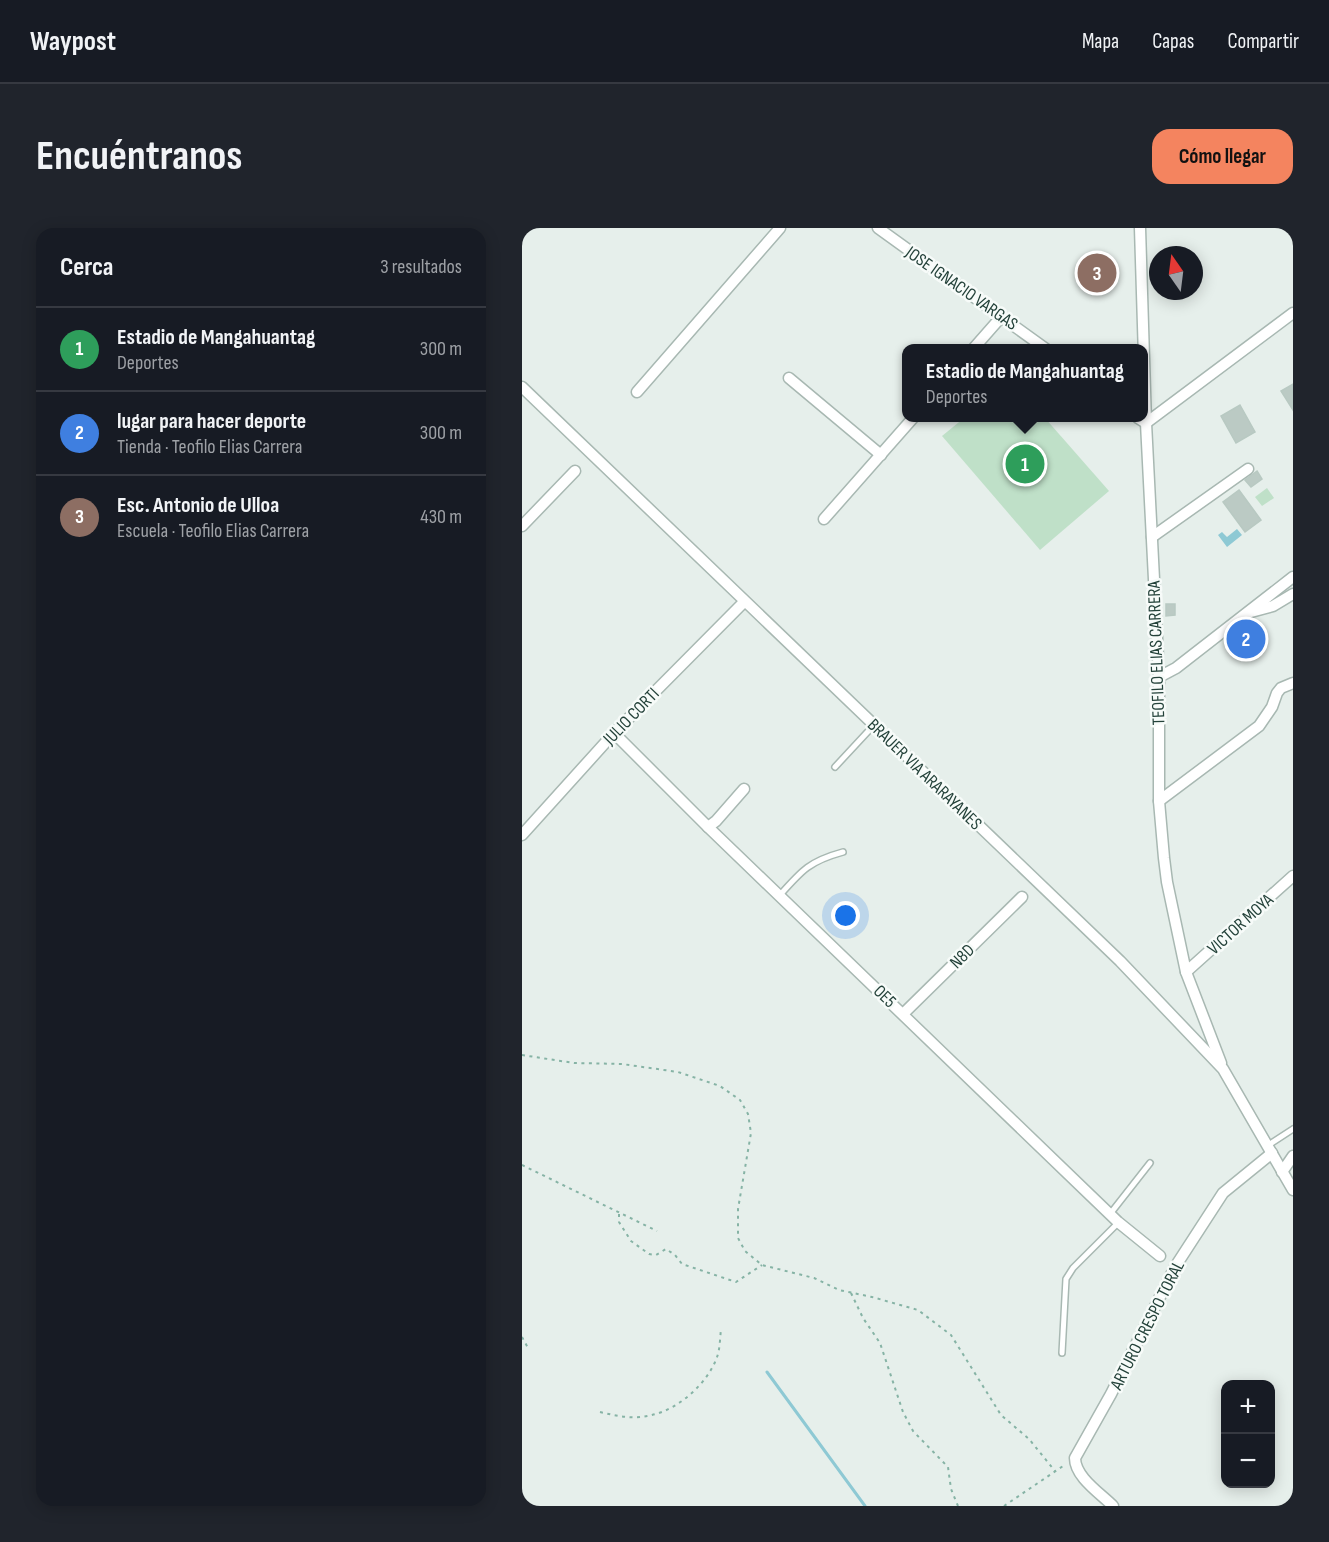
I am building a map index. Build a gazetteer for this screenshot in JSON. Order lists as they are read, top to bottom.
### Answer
{
  "streets": {
    "street": [
      "JOSE IGNACIO VARGAS",
      "TEOFILO ELIAS CARRERA",
      "JULIO CORTI",
      "BRAUER VIA ARARAYANES",
      "VICTOR MOYA",
      "N8D",
      "OE5",
      "ARTURO CRESPO TORAL"
    ]
  },
  "crossings": [
    ["TEOFILO ELIAS CARRERA", "BRAUER VIA ARARAYANES"],
    ["TEOFILO ELIAS CARRERA", "VICTOR MOYA"],
    ["JULIO CORTI", "BRAUER VIA ARARAYANES"],
    ["JULIO CORTI", "OE5"],
    ["BRAUER VIA ARARAYANES", "ARTURO CRESPO TORAL"],
    ["N8D", "OE5"]
  ],
  "north": "top",
  "page": {
    "header": "Waypost",
    "nav": ["Mapa", "Capas", "Compartir"],
    "buttons": "Cómo llegar",
    "title": "Encuéntranos",
    "heading": ["Cerca", "3 resultados"],
    "pins": ["3", "1", "2"],
    "list": [
      {
        "mark": "1",
        "name": "Estadio de Mangahuantag",
        "note": "Deportes",
        "value": "300 m"
      },
      {
        "mark": "2",
        "name": "lugar para hacer deporte",
        "note": "Tienda · Teofilo Elias Carrera",
        "value": "300 m"
      },
      {
        "mark": "3",
        "name": "Esc. Antonio de Ulloa",
        "note": "Escuela · Teofilo Elias Carrera",
        "value": "430 m"
      }
    ],
    "popup": ["Estadio de Mangahuantag", "Deportes"],
    "map_buttons": ["+", "−"]
  }
}
